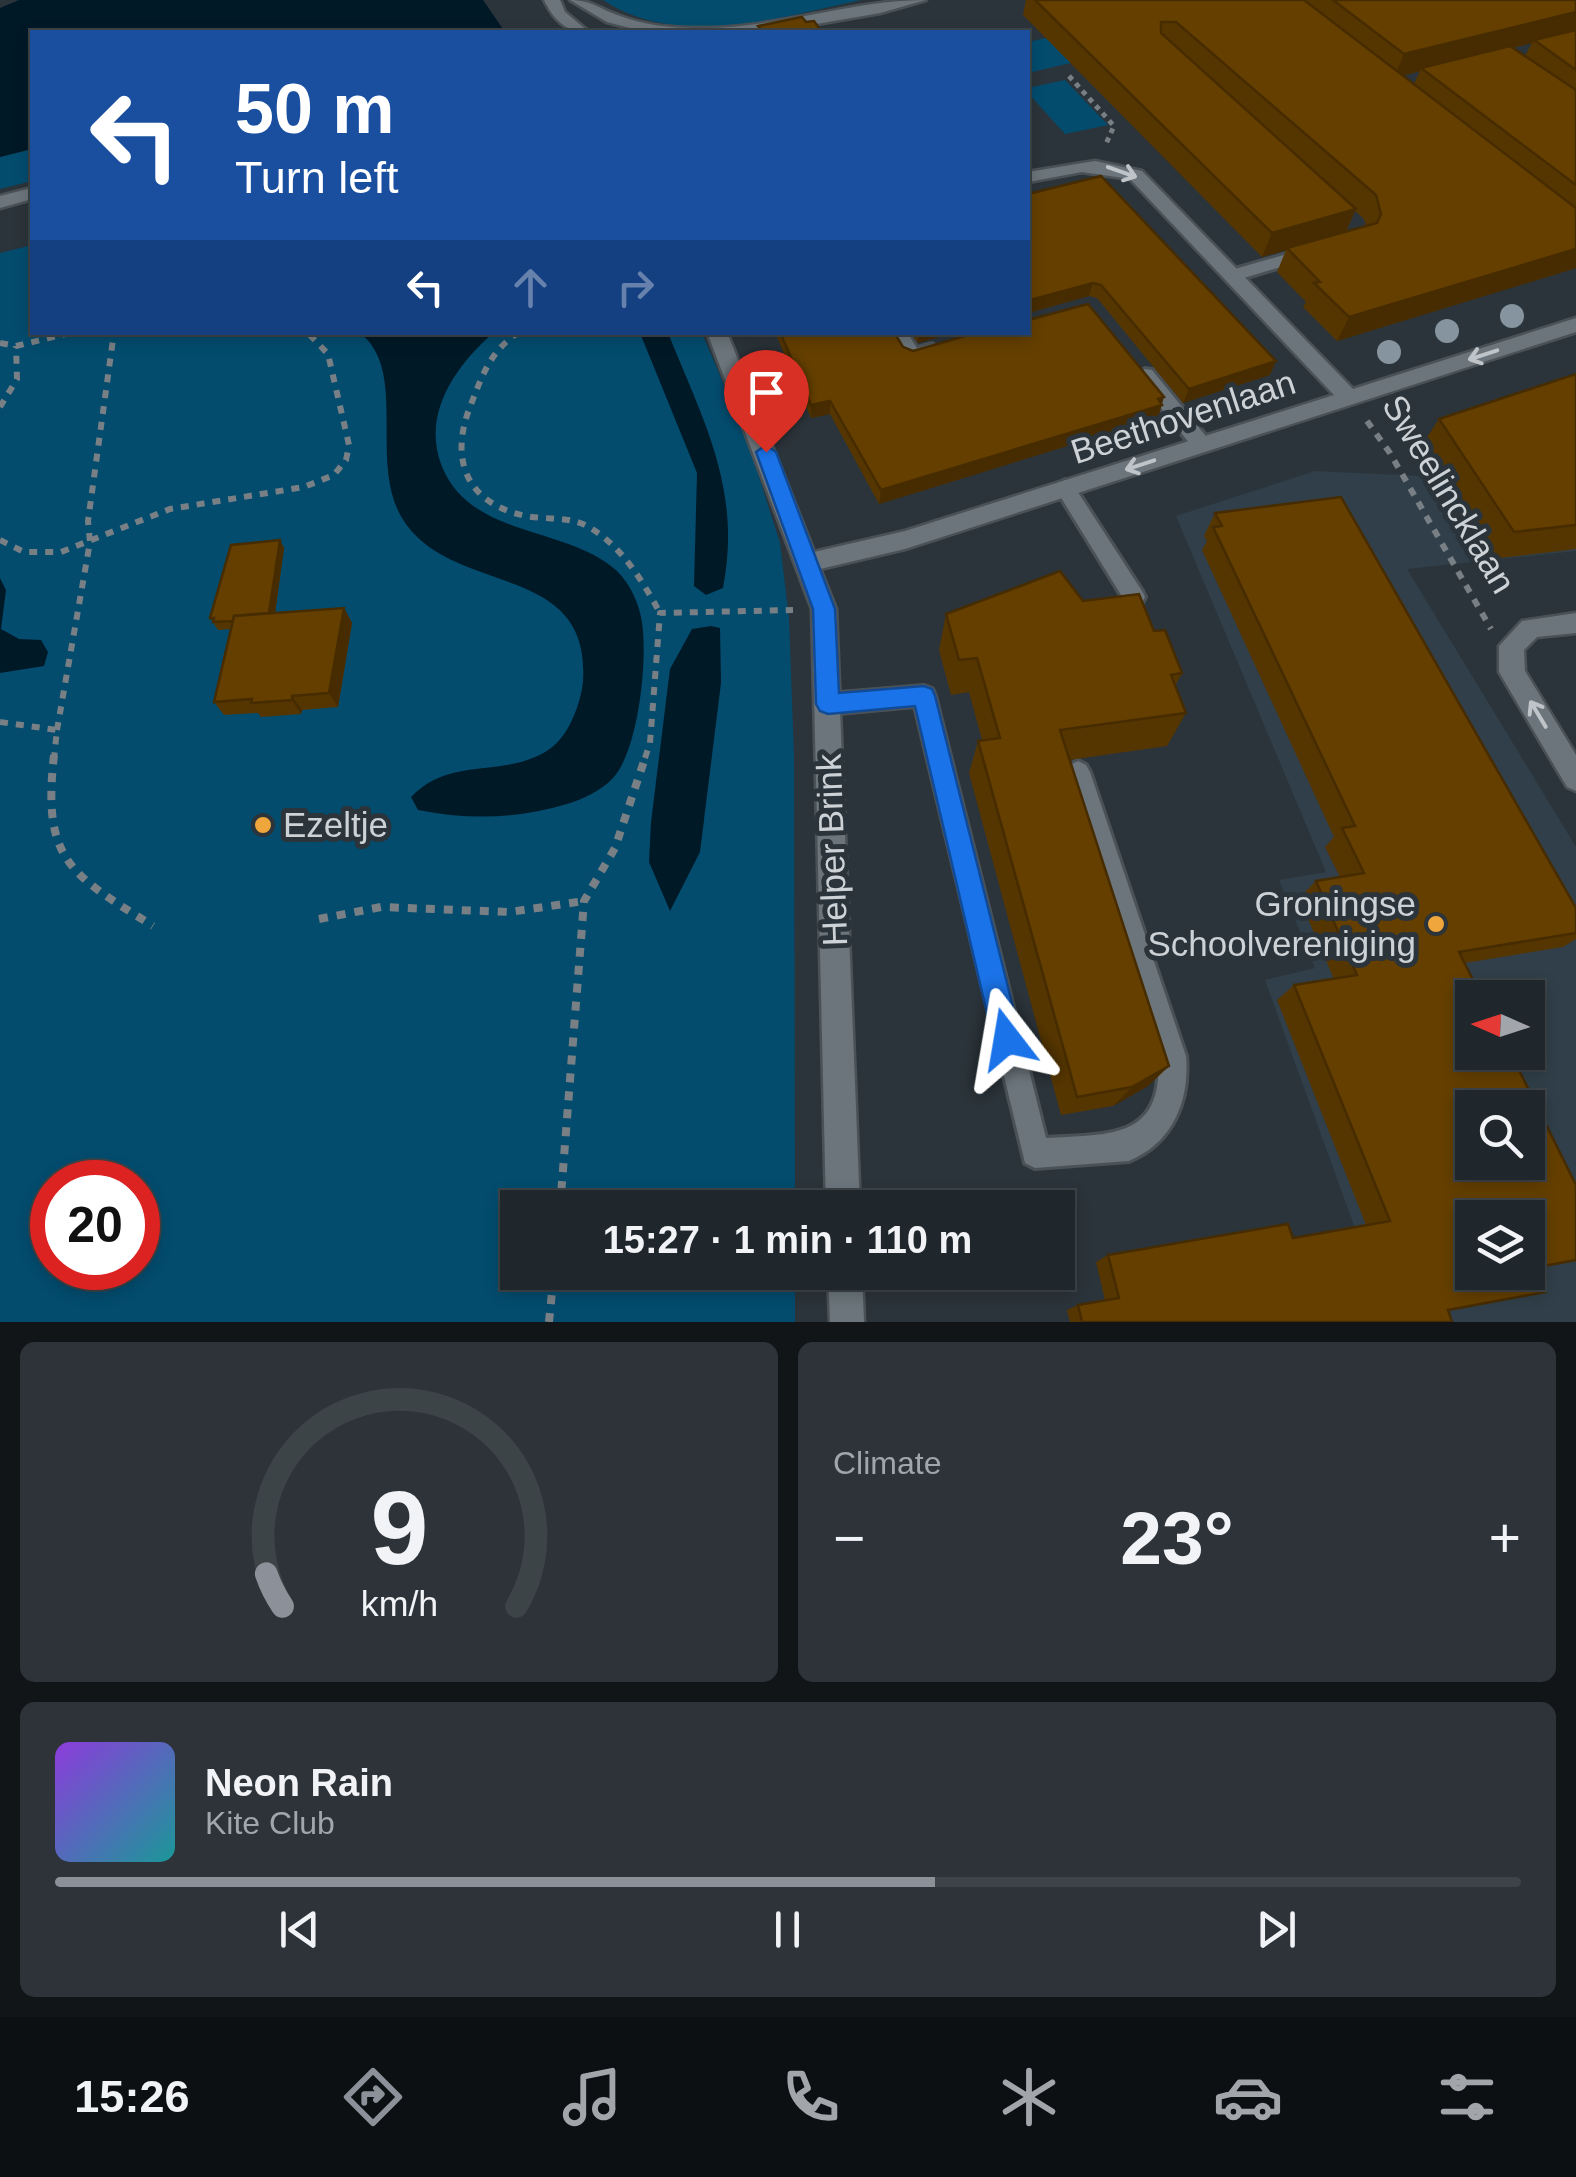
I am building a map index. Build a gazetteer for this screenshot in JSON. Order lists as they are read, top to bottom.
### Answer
{
  "streets": {
    "street": ["Beethovenlaan", "Sweelincklaan", "Helper Brink"]
  },
  "crossings": [
    ["Beethovenlaan", "Sweelincklaan"],
    ["Beethovenlaan", "Helper Brink"]
  ],
  "one_way": ["Beethovenlaan"],
  "places": ["Ezeltje", "Groningse Schoolvereniging"],
  "north": "left",
  "page": {
    "turn": ["50 m", "Turn left"],
    "limit": "20",
    "trip": "15:27 · 1 min · 110 m",
    "tile": "Climate",
    "heat": ["−", "23°", "+"],
    "song": ["Neon Rain", "Kite Club"],
    "tabs": "15:26",
    "gauge": ["9", "km/h"]
  }
}
